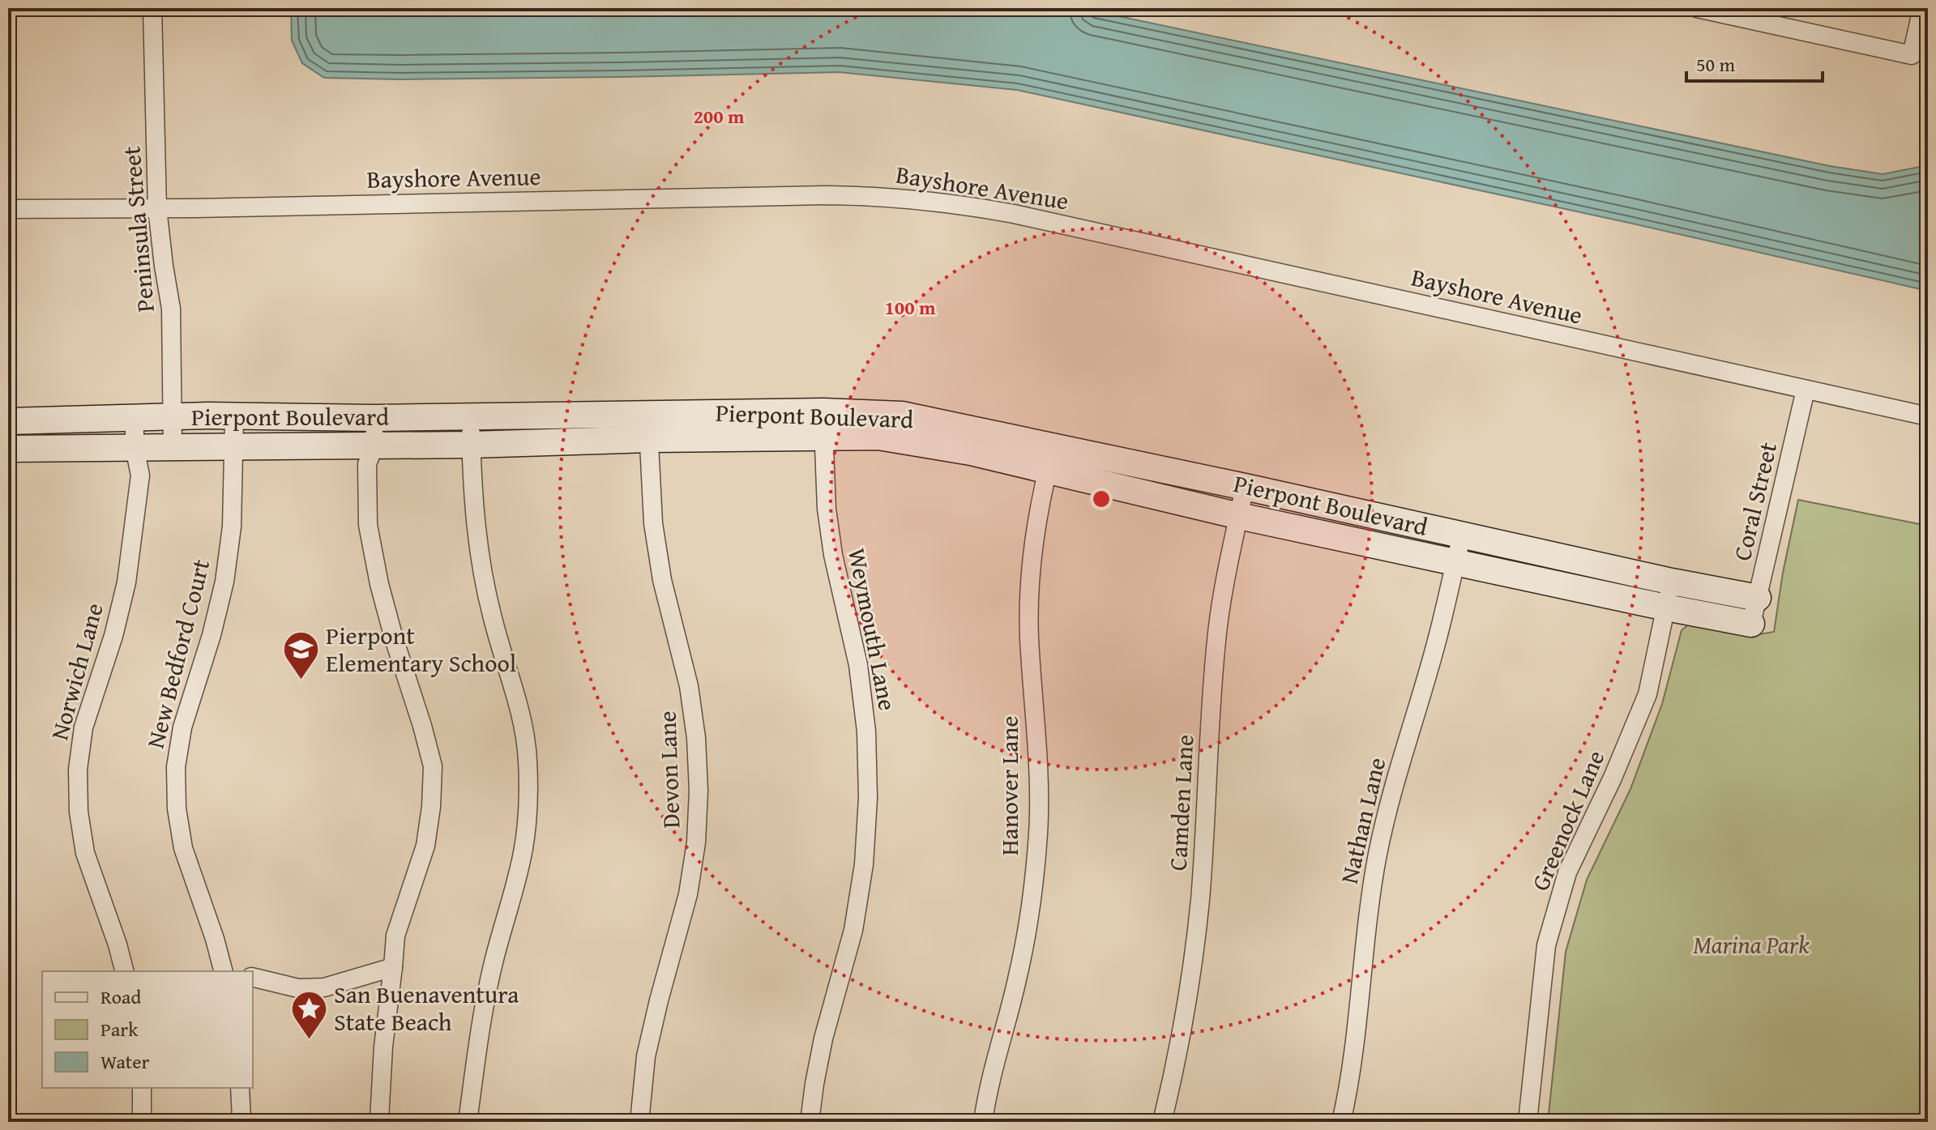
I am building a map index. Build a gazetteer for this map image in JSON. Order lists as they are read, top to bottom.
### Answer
{
  "streets": {
    "street": [
      "Bayshore Avenue",
      "Peninsula Street",
      "Pierpont Boulevard",
      "Coral Street",
      "Weymouth Lane",
      "New Bedford Court",
      "Norwich Lane",
      "Devon Lane",
      "Hanover Lane",
      "Camden Lane",
      "Nathan Lane",
      "Greenock Lane"
    ]
  },
  "crossings": [
    ["Bayshore Avenue", "Peninsula Street"],
    ["Bayshore Avenue", "Coral Street"],
    ["Peninsula Street", "Pierpont Boulevard"],
    ["Pierpont Boulevard", "Coral Street"],
    ["Pierpont Boulevard", "Weymouth Lane"],
    ["Pierpont Boulevard", "New Bedford Court"],
    ["Pierpont Boulevard", "Norwich Lane"],
    ["Pierpont Boulevard", "Devon Lane"],
    ["Pierpont Boulevard", "Hanover Lane"],
    ["Pierpont Boulevard", "Camden Lane"],
    ["Pierpont Boulevard", "Nathan Lane"],
    ["Pierpont Boulevard", "Greenock Lane"]
  ],
  "parks": ["Marina Park"],
  "places": {
    "school or university": ["Pierpont Elementary School"],
    "place": ["San Buenaventura State Beach"]
  },
  "legend": ["Road", "Park", "Water"],
  "scale_bar": "50 m",
  "rings": ["200 m", "100 m"]
}
